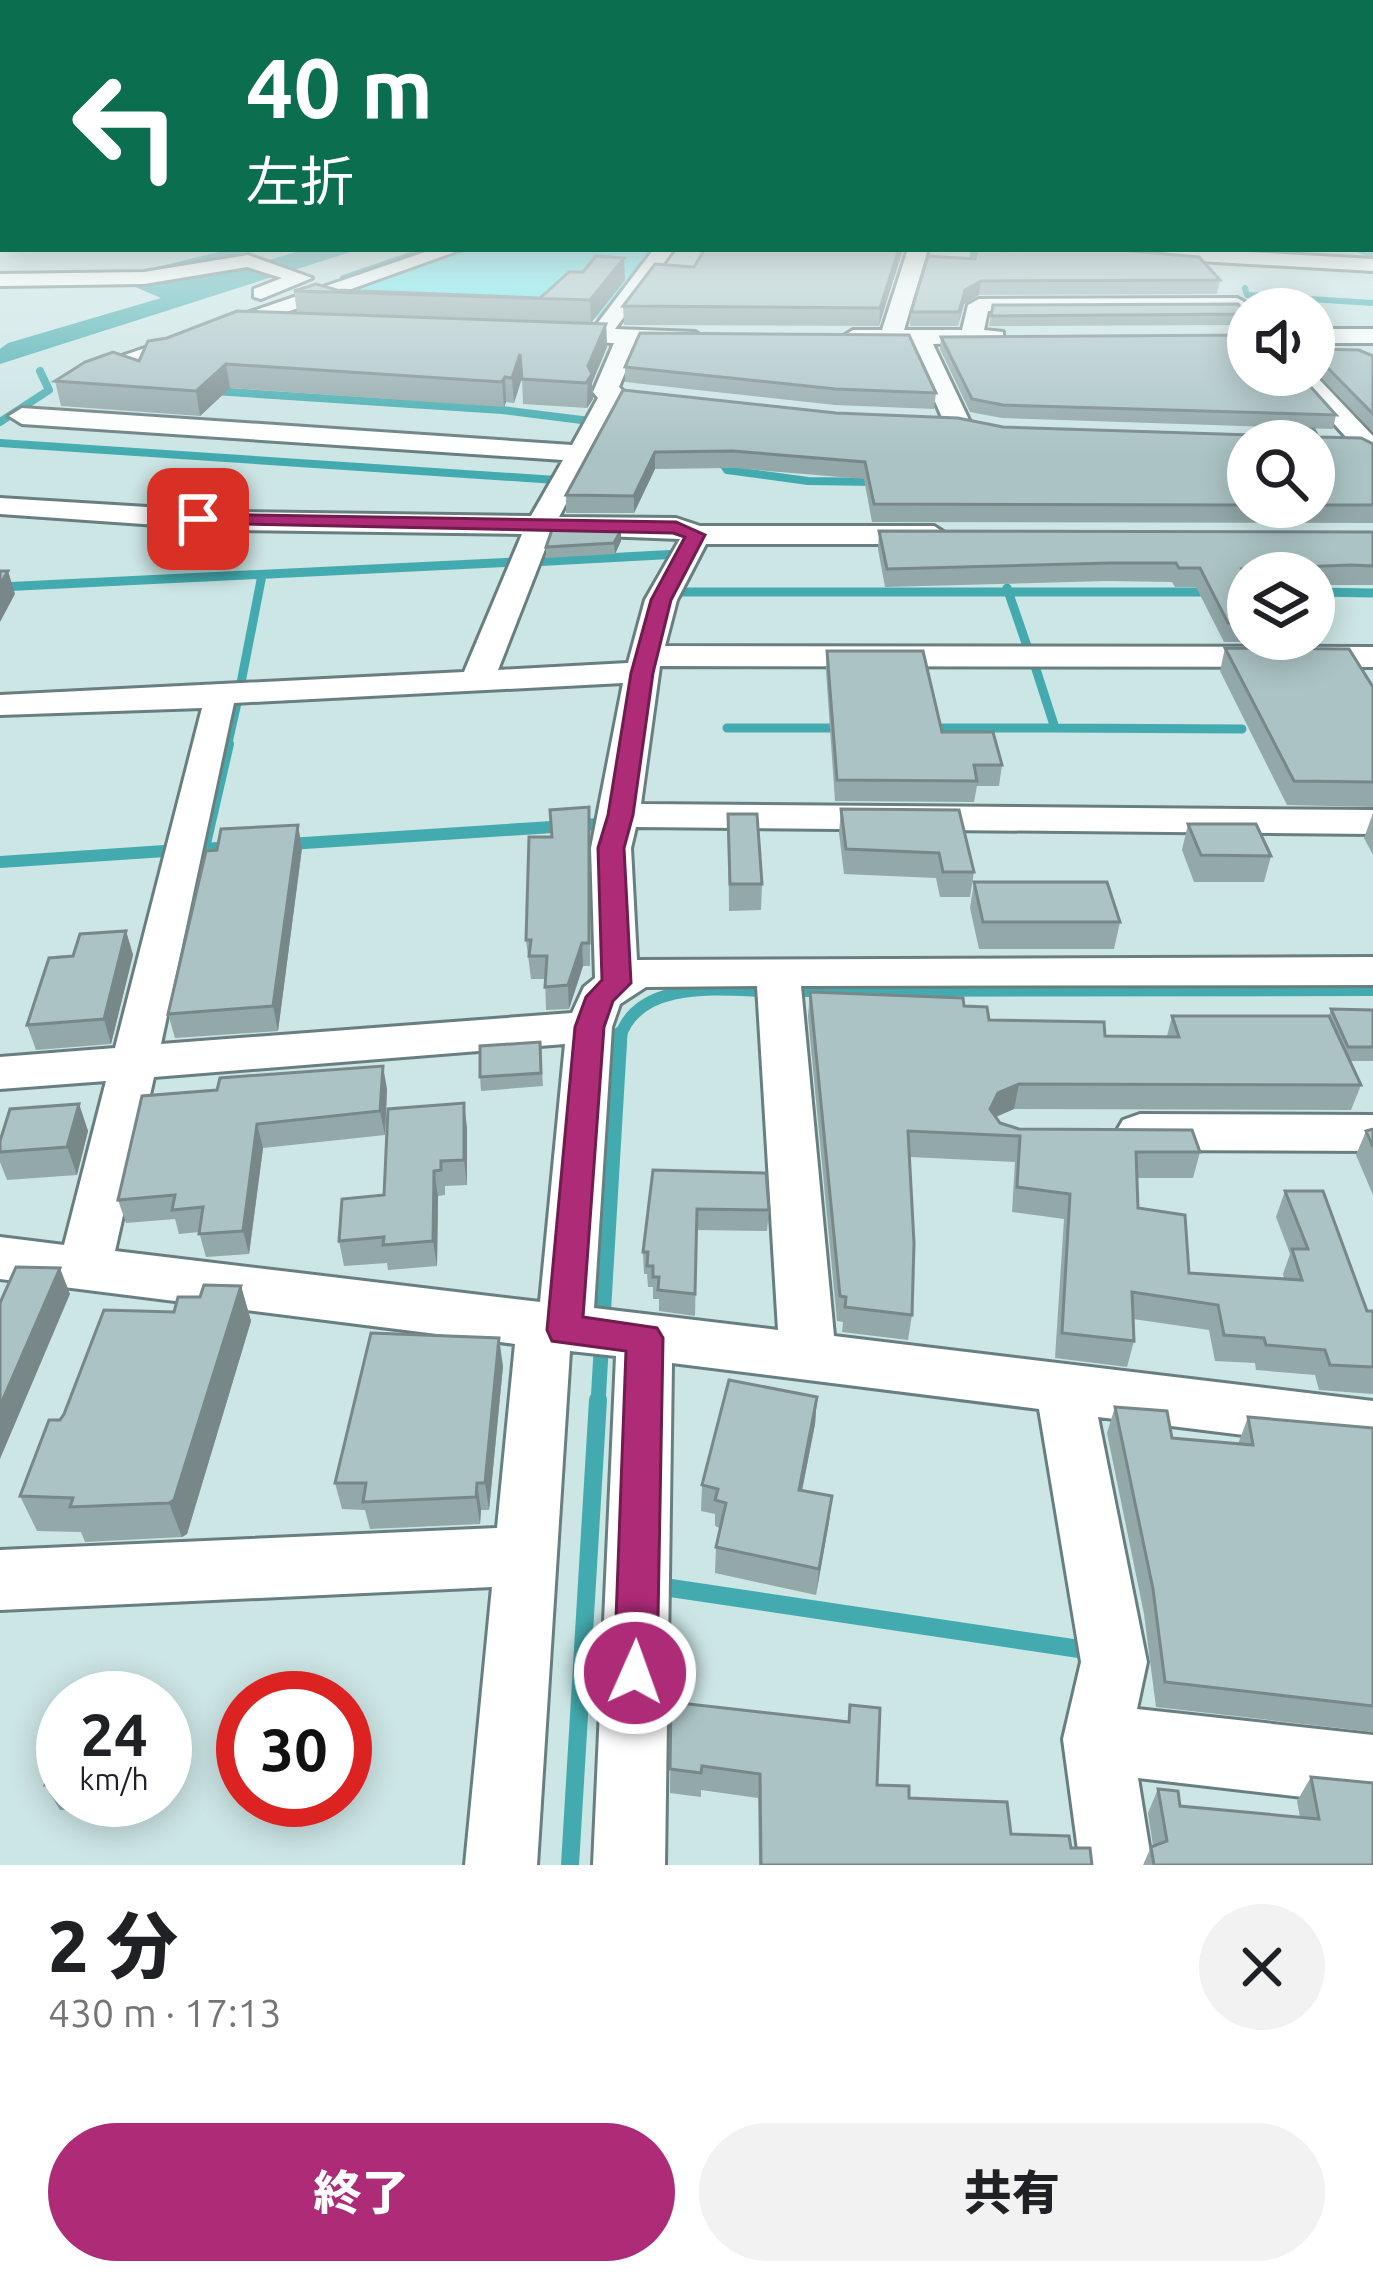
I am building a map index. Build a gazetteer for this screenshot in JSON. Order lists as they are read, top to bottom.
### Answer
{
  "page": {
    "turn": ["40 m", "左折"],
    "speed": "24 km/h",
    "limit": "30",
    "heading": ["2 分", "430 m · 17:13"],
    "buttons": ["終了", "共有"]
  }
}
